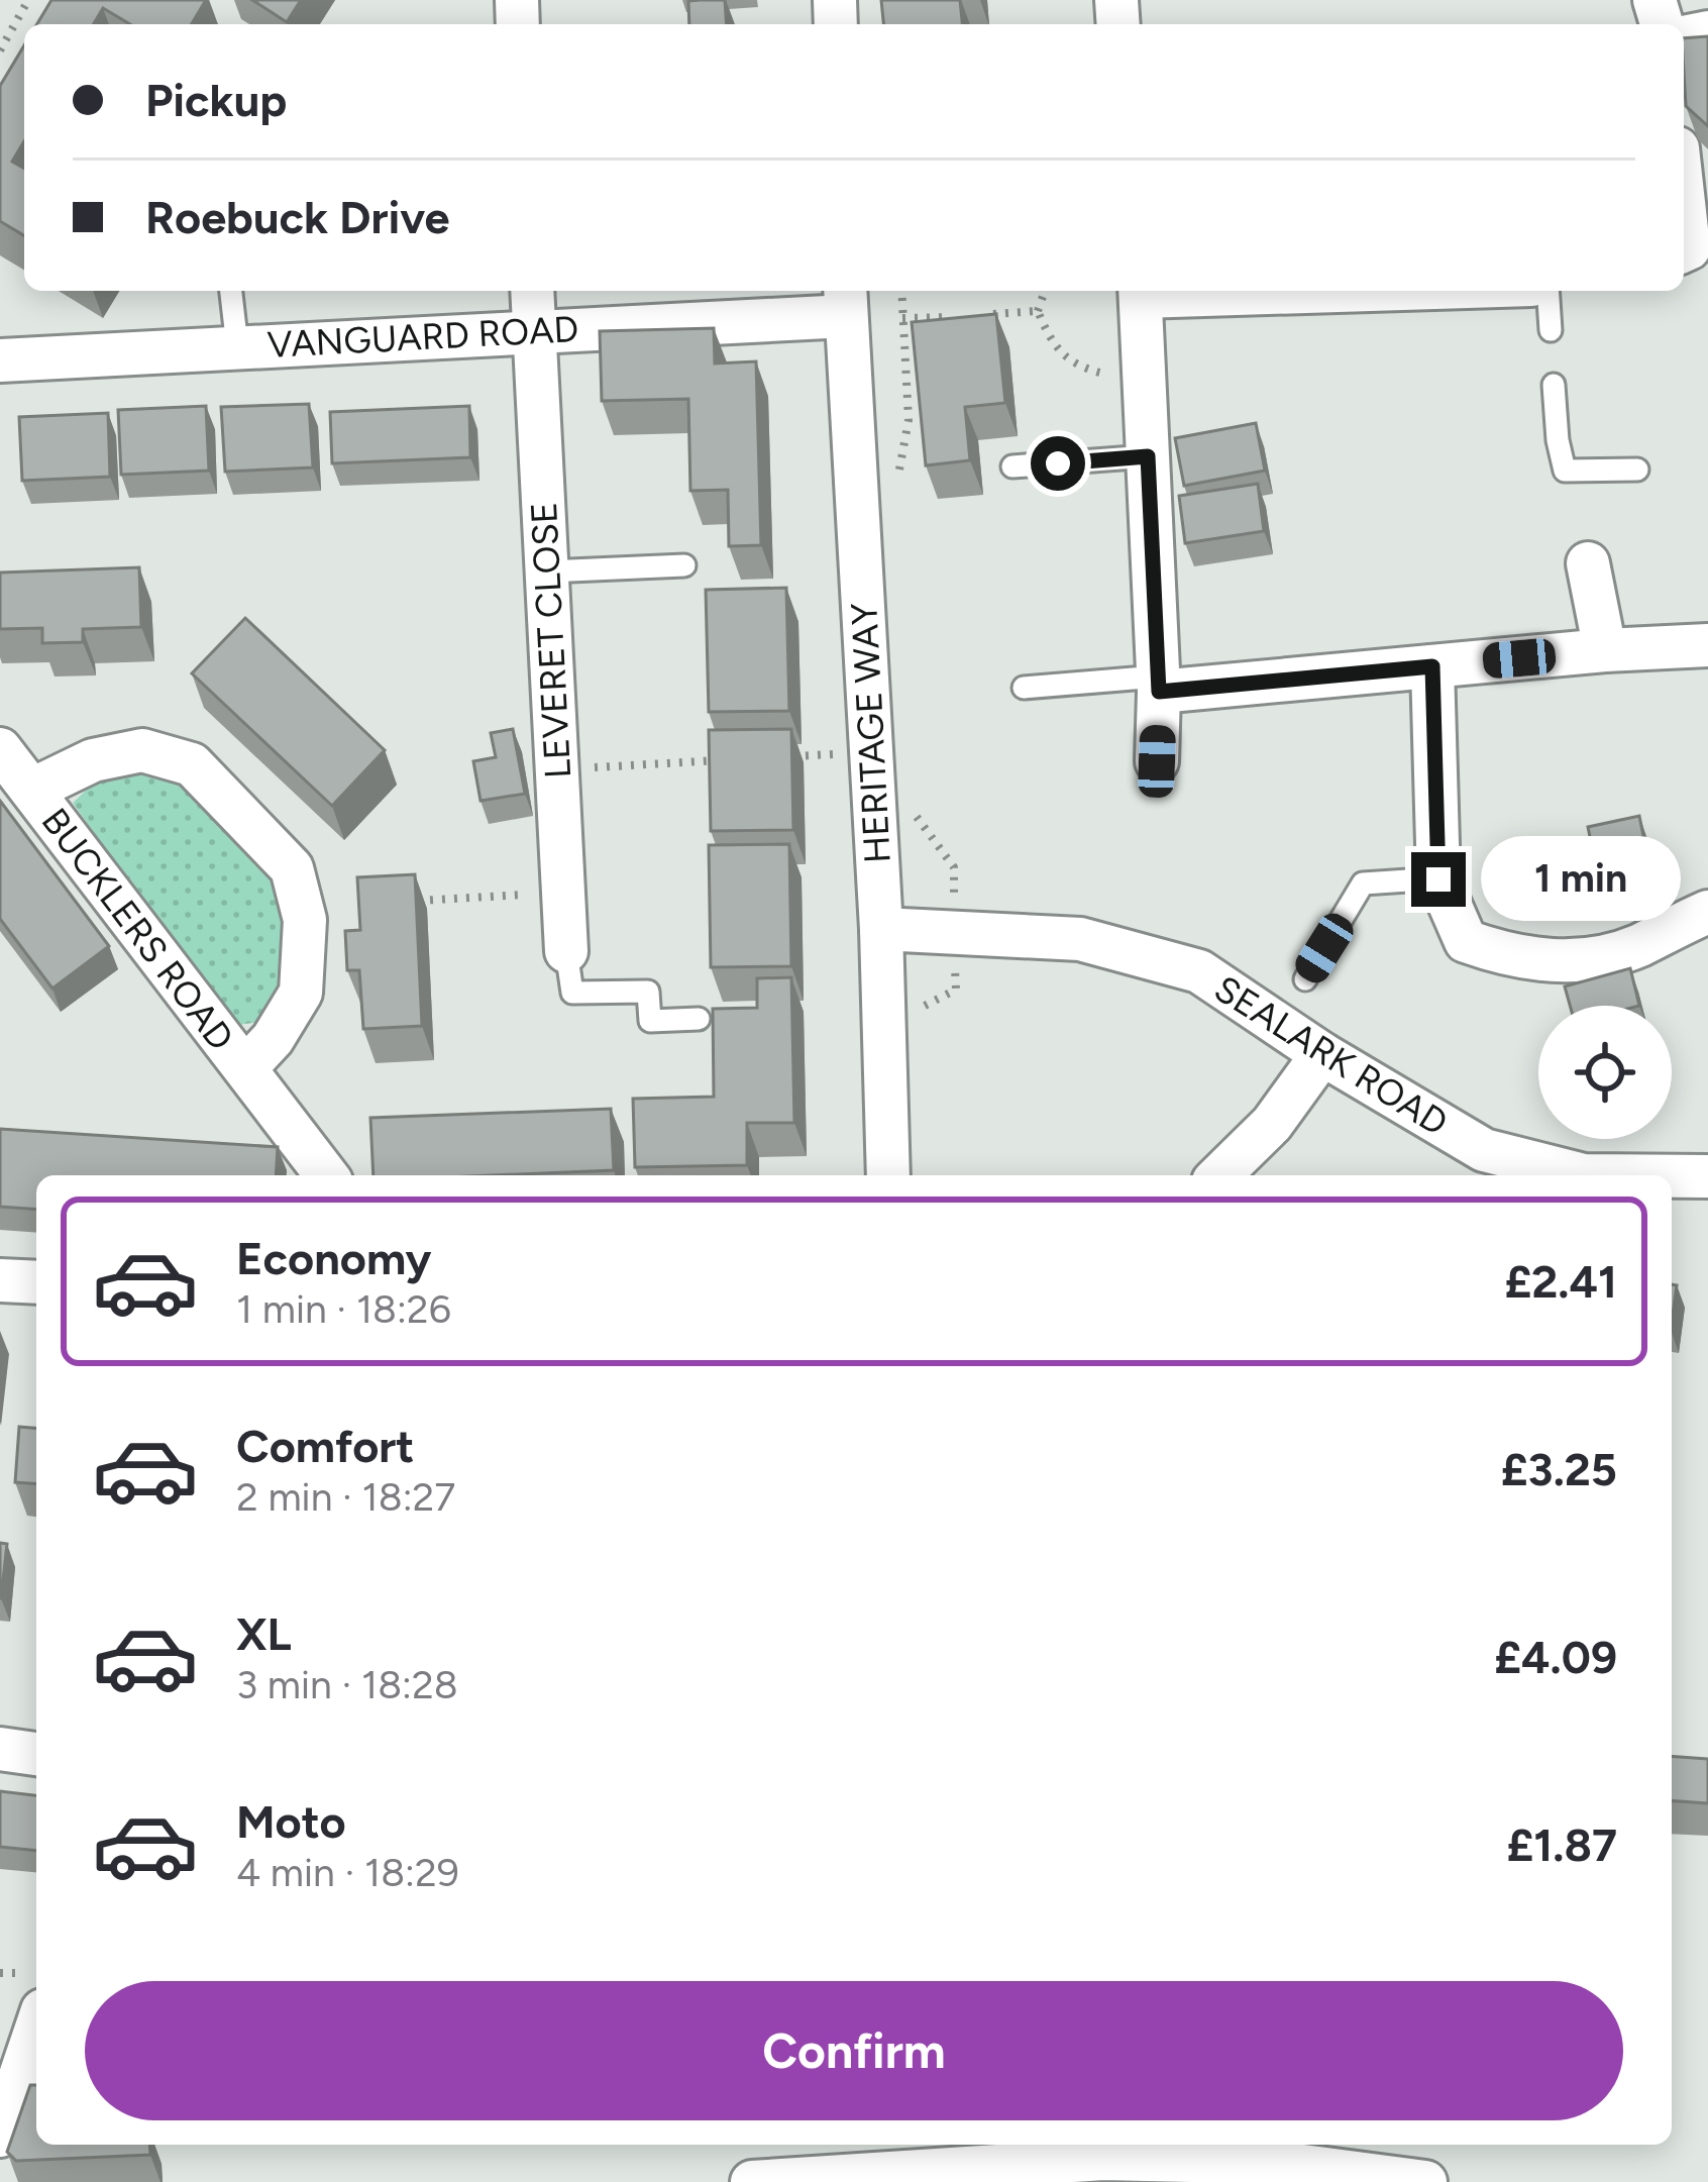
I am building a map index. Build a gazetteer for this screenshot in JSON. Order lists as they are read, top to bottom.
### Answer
{
  "streets": {
    "street": [
      "VANGUARD ROAD",
      "LEVERET CLOSE",
      "HERITAGE WAY",
      "BUCKLERS ROAD",
      "SEALARK ROAD"
    ]
  },
  "crossings": [
    ["VANGUARD ROAD", "LEVERET CLOSE"],
    ["VANGUARD ROAD", "HERITAGE WAY"],
    ["HERITAGE WAY", "SEALARK ROAD"]
  ],
  "page": {
    "banner": ["Pickup", "Roebuck Drive"],
    "bubble": "1 min",
    "list": [
      {
        "name": "Economy",
        "note": "1 min · 18:26",
        "value": "£2.41"
      },
      {
        "name": "Comfort",
        "note": "2 min · 18:27",
        "value": "£3.25"
      },
      {
        "name": "XL",
        "note": "3 min · 18:28",
        "value": "£4.09"
      },
      {
        "name": "Moto",
        "note": "4 min · 18:29",
        "value": "£1.87"
      }
    ],
    "buttons": "Confirm"
  }
}
